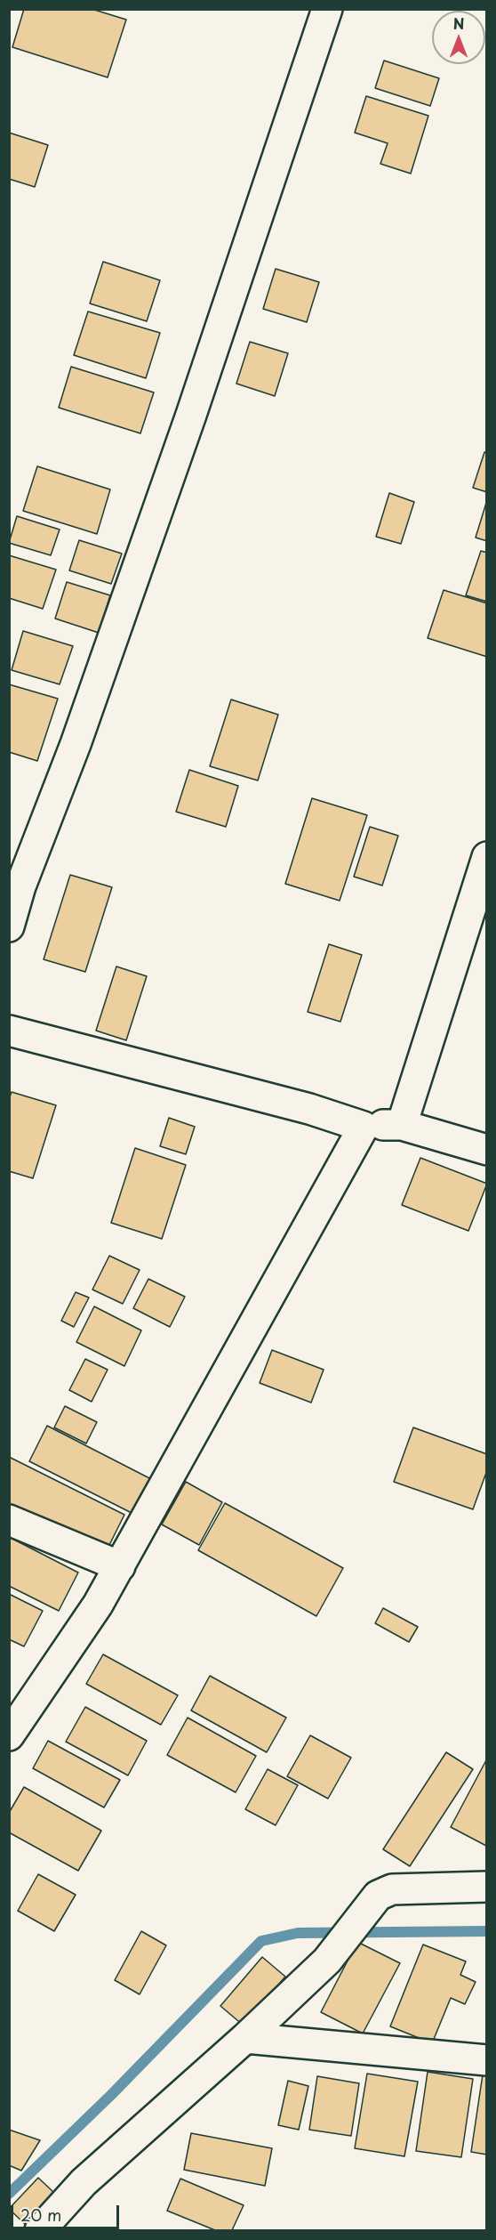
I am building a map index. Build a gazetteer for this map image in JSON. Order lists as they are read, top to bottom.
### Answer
{
  "scale_bar": "20 m",
  "north": "top"
}
